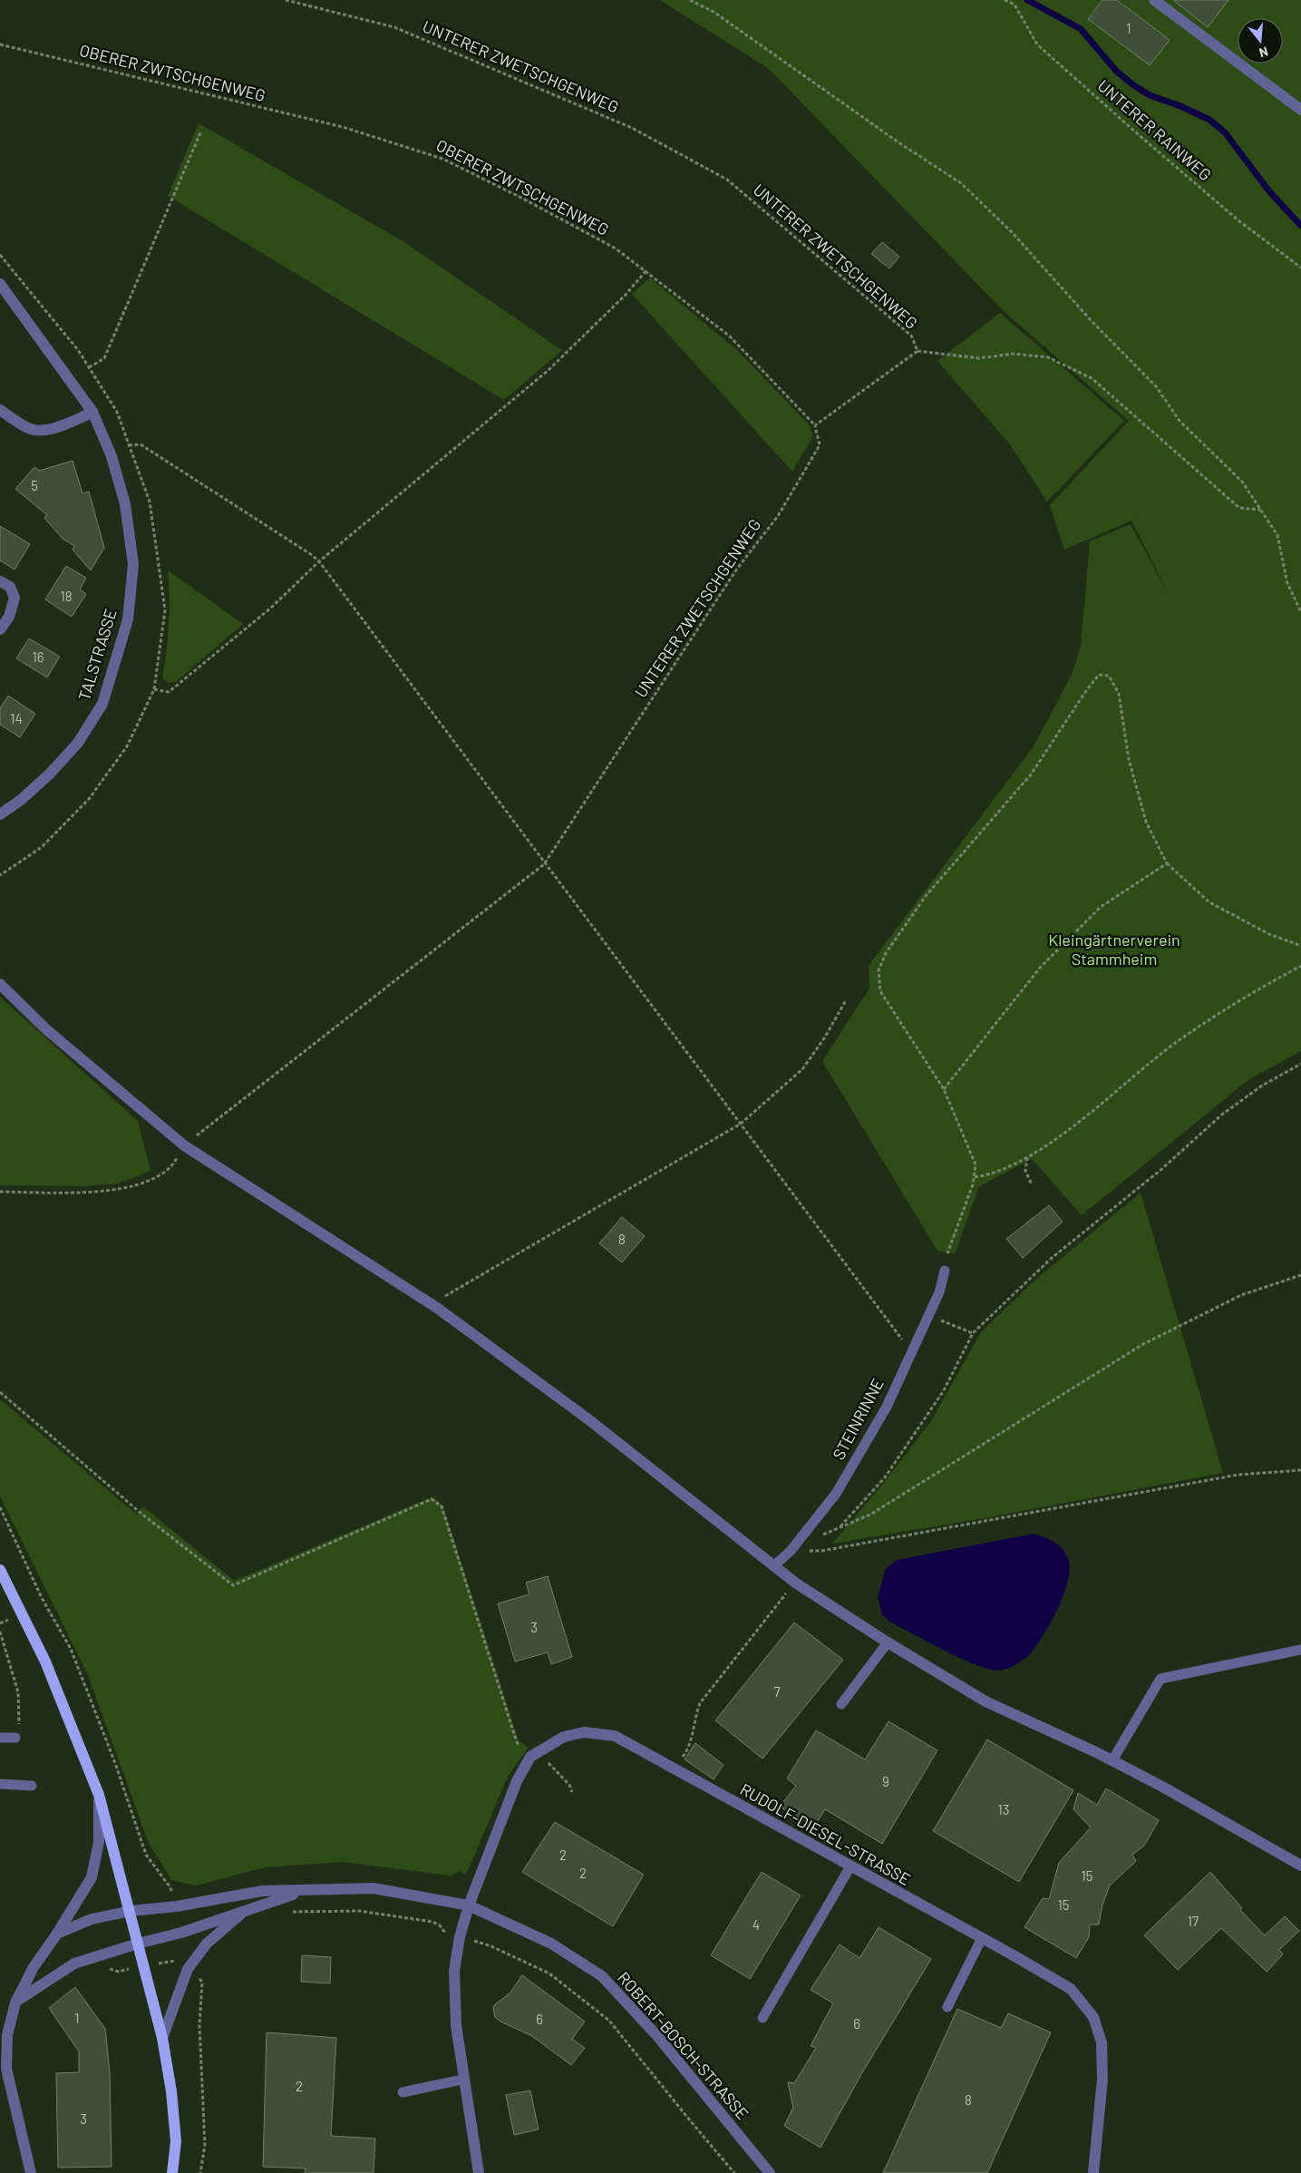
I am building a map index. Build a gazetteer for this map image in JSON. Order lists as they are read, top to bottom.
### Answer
{
  "streets": {
    "street": ["TALSTRASSE", "RUDOLF-DIESEL-STRASSE", "ROBERT-BOSCH-STRASSE"],
    "lane": ["STEINRINNE"],
    "path": ["UNTERER ZWETSCHGENWEG", "OBERER ZWTSCHGENWEG", "UNTERER RAINWEG"]
  },
  "crossings": [
    ["UNTERER ZWETSCHGENWEG", "OBERER ZWTSCHGENWEG"]
  ],
  "parks": ["Kleingärtnerverein Stammheim"],
  "house_numbers": [
    "1",
    "5",
    "18",
    "16",
    "14",
    "8",
    "3",
    "7",
    "9",
    "13",
    "2",
    "2",
    "15",
    "15",
    "17",
    "4",
    "1",
    "6",
    "6",
    "2",
    "8",
    "3"
  ],
  "north": "bottom"
}
